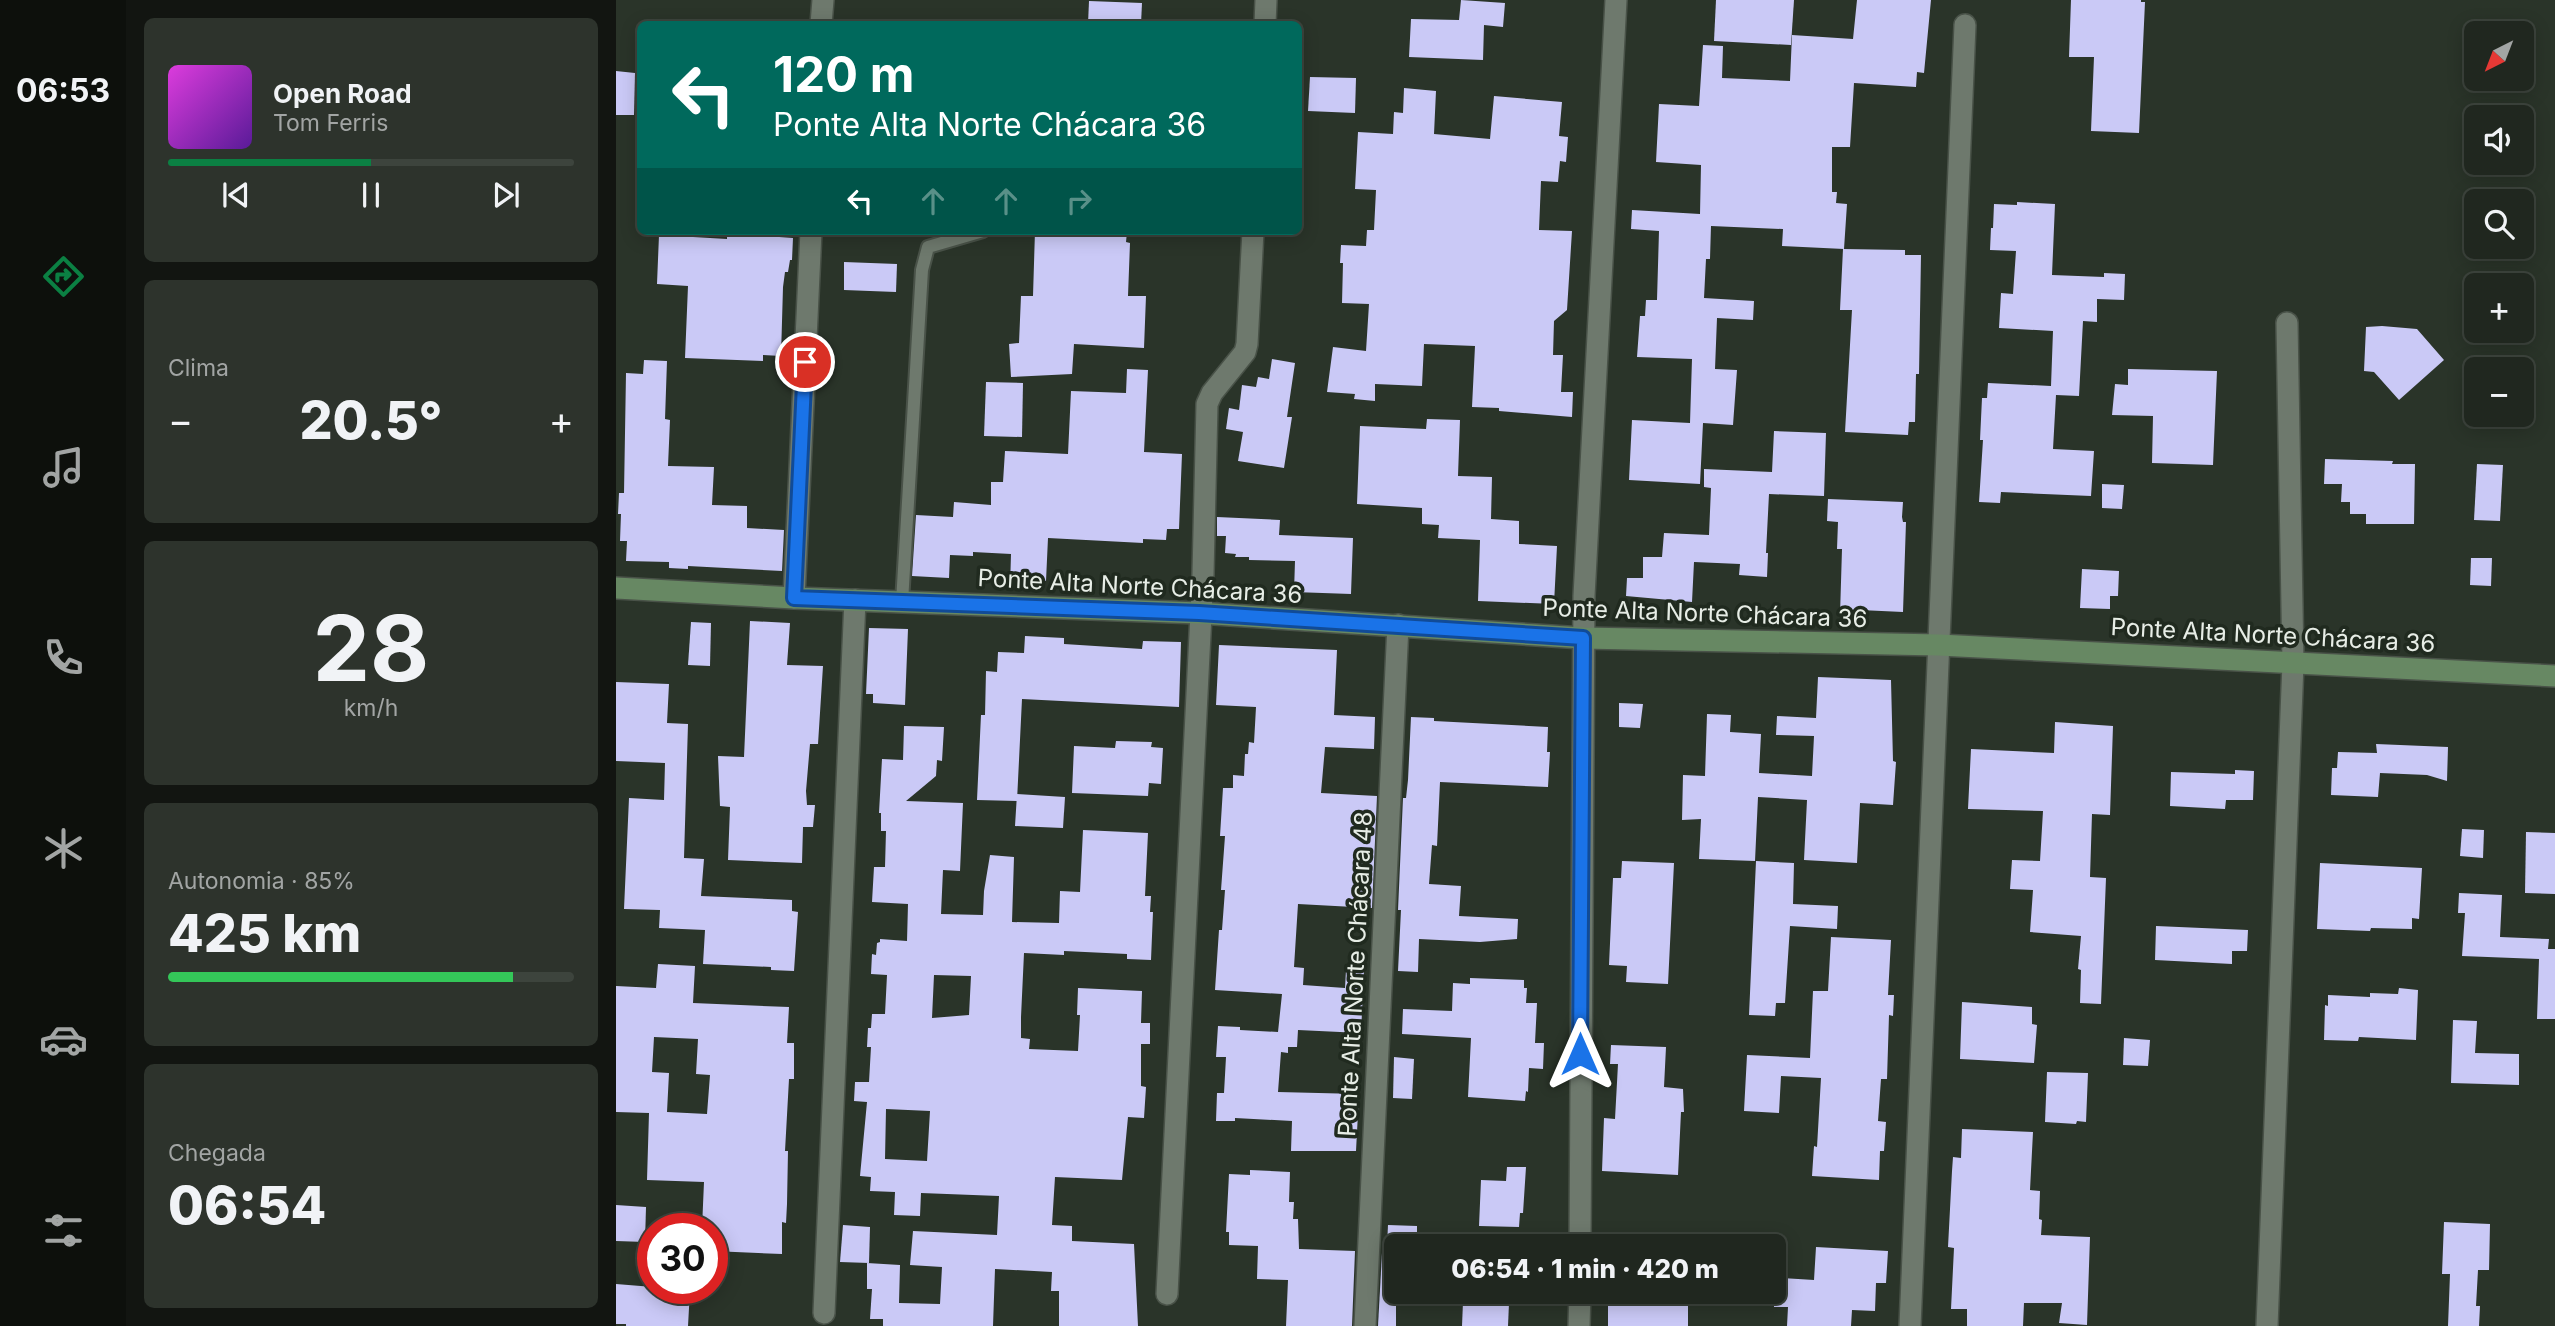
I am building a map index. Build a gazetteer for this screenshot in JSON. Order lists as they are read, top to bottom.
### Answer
{
  "streets": {
    "street": ["Ponte Alta Norte Chácara 36", "Ponte Alta Norte Chácara 48"]
  },
  "crossings": [
    ["Ponte Alta Norte Chácara 36", "Ponte Alta Norte Chácara 48"]
  ],
  "north": "bottom left",
  "page": {
    "tabs": "06:53",
    "map_buttons": ["+", "−"],
    "turn": ["120 m", "Ponte Alta Norte Chácara 36"],
    "song": ["Open Road", "Tom Ferris"],
    "tile": [
      "Clima",
      ["28", "km/h"],
      ["Autonomia · 85%", "425 km"],
      ["Chegada", "06:54"]
    ],
    "heat": ["−", "20.5°", "+"],
    "limit": "30",
    "trip": "06:54 · 1 min · 420 m"
  }
}
